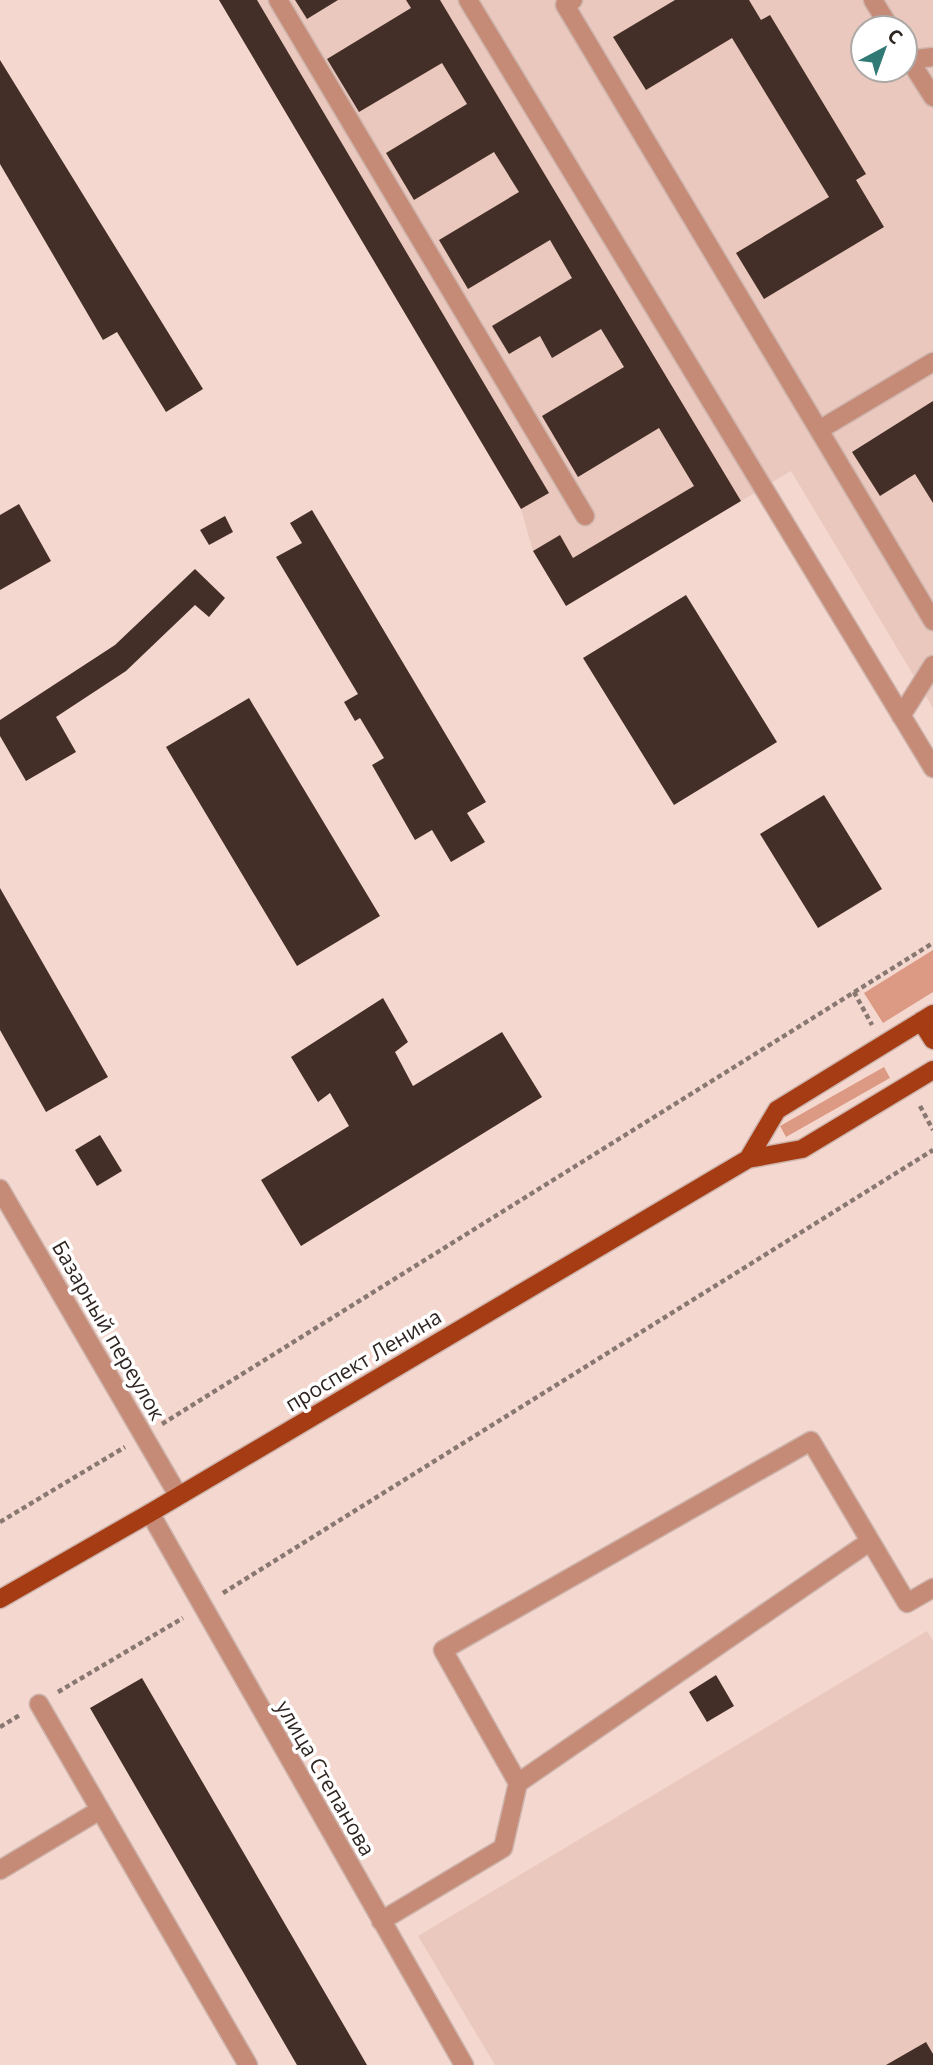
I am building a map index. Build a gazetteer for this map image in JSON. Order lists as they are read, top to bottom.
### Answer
{
  "streets": {
    "main road": ["проспект Ленина"],
    "street": ["Базарный переулок", "улица Степанова"]
  },
  "crossings": [
    ["Базарный переулок", "проспект Ленина"],
    ["проспект Ленина", "улица Степанова"]
  ],
  "north": "top right"
}
